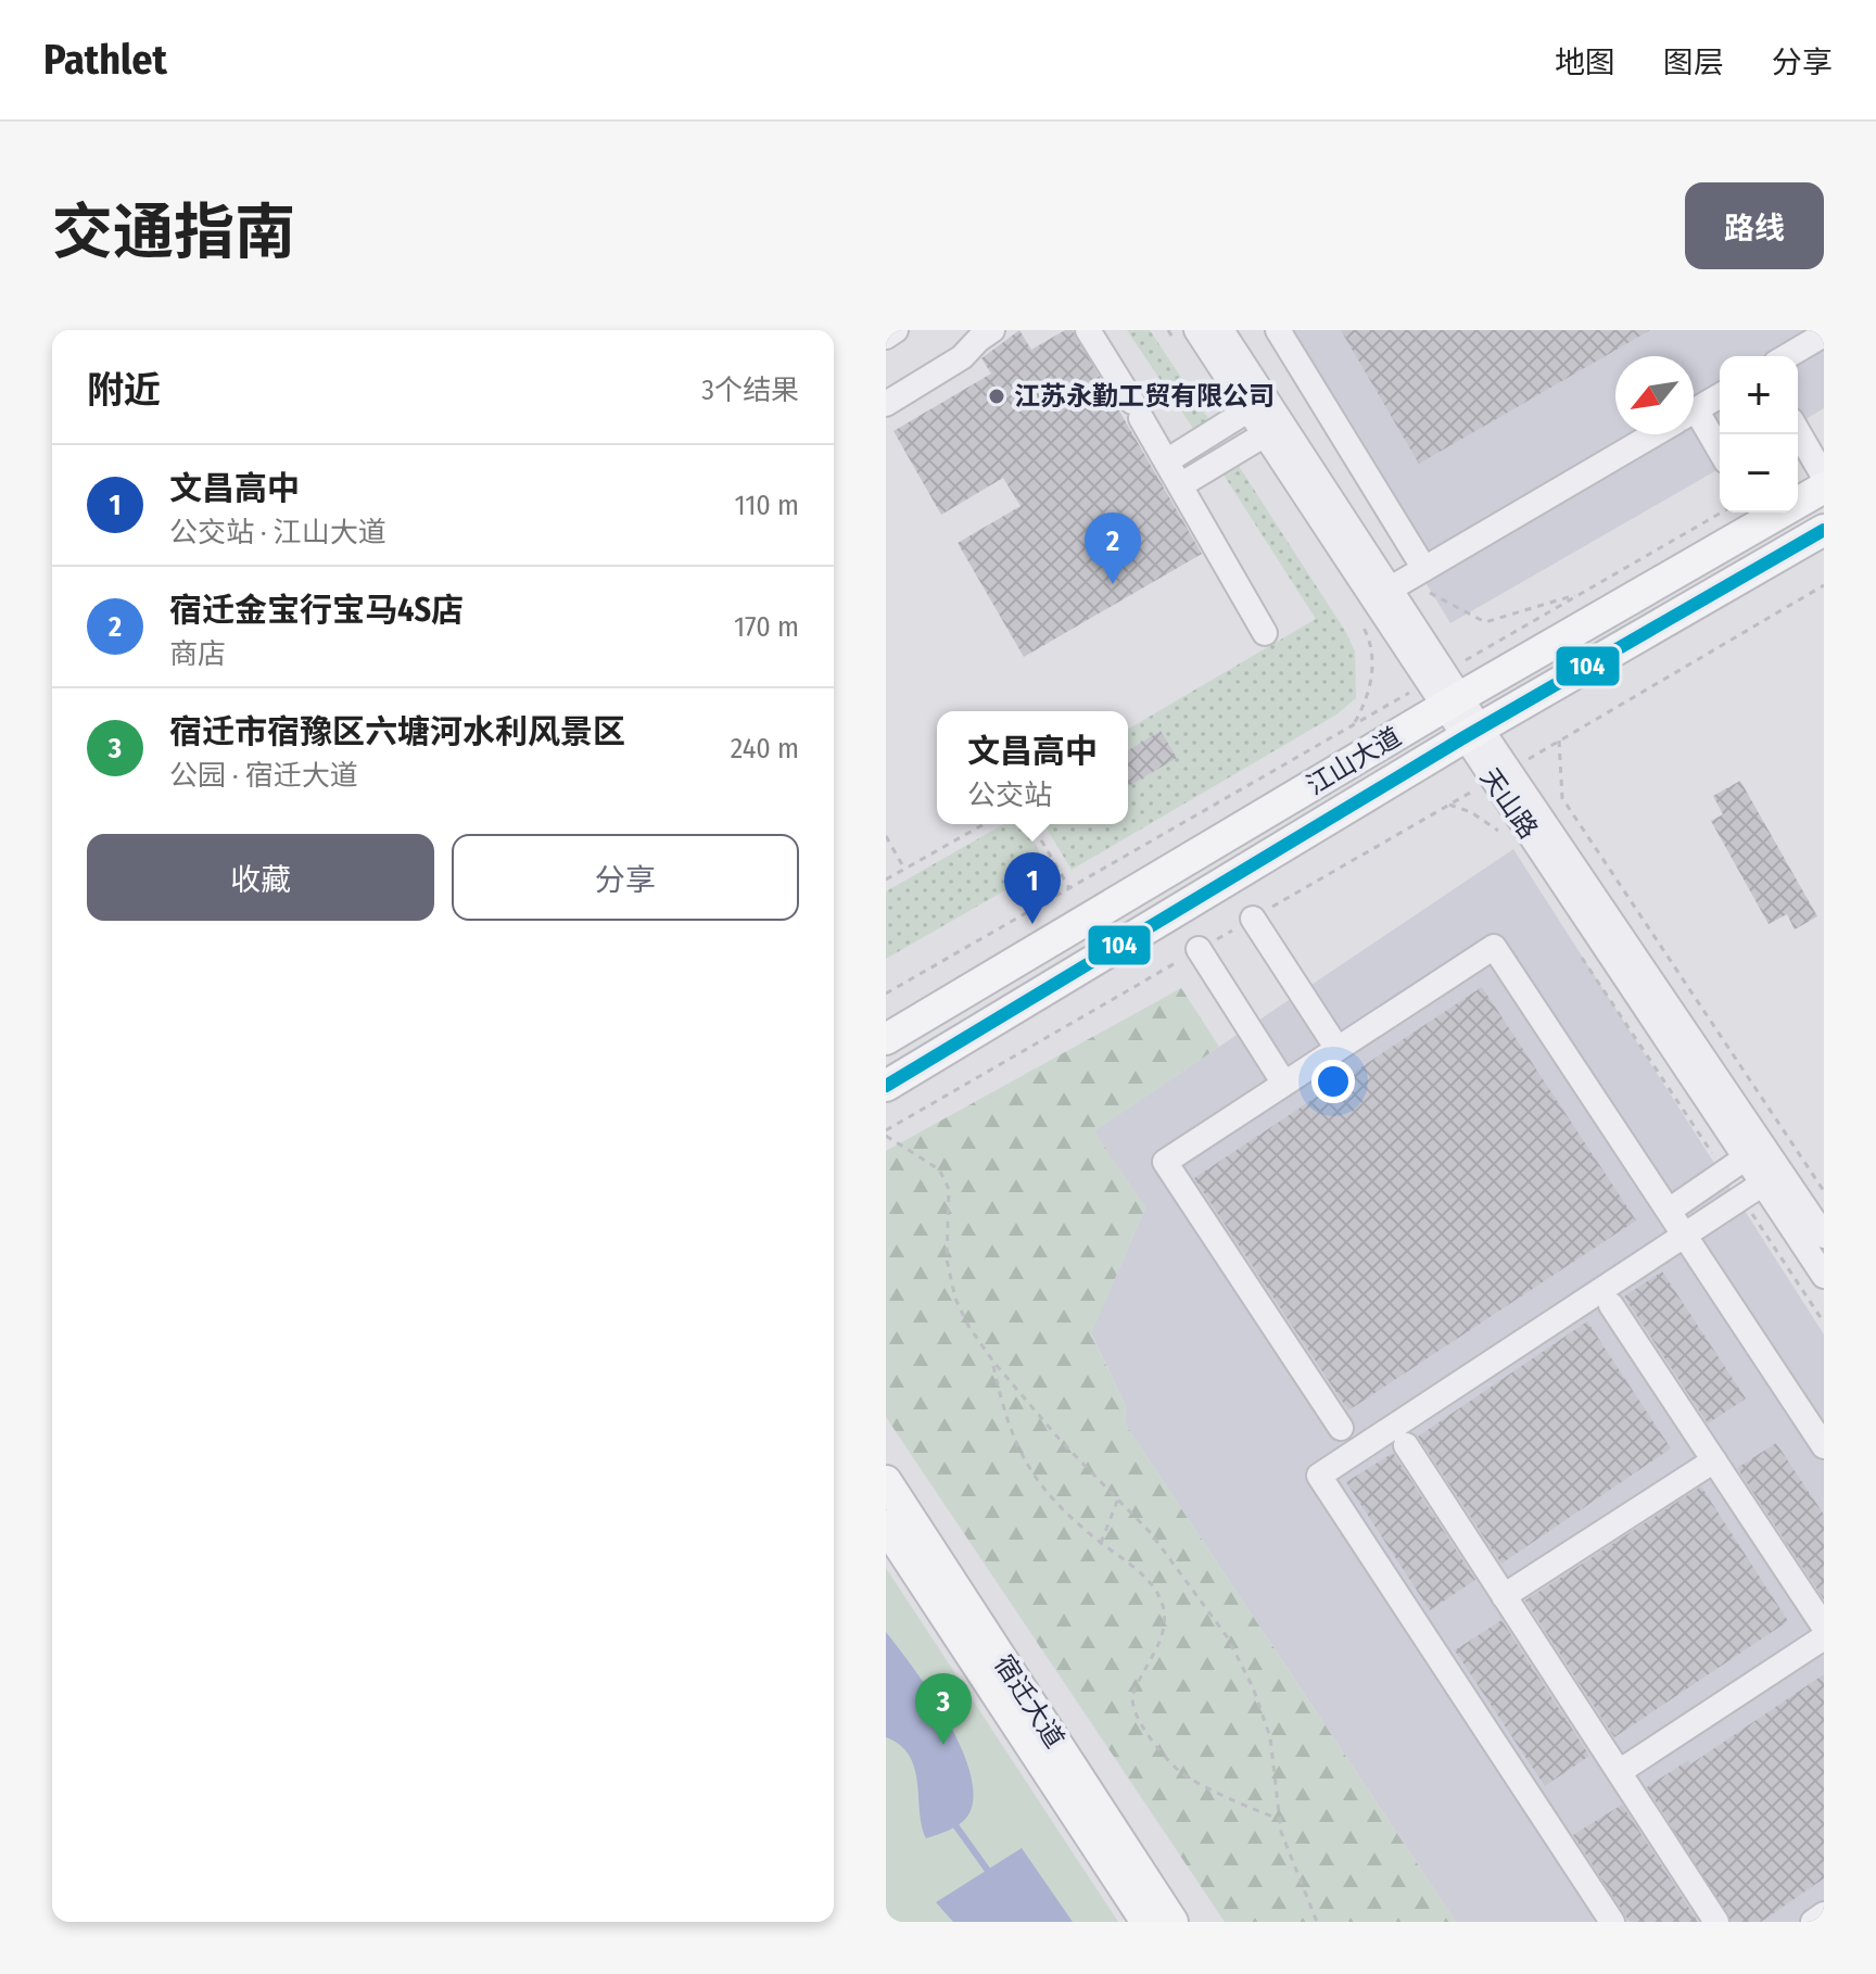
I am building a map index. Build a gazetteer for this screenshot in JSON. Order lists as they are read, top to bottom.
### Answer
{
  "streets": {
    "main road": ["江山大道", "宿迁大道"],
    "street": ["天山路"]
  },
  "crossings": [
    ["江山大道", "天山路"]
  ],
  "places": ["江苏永勤工贸有限公司"],
  "lines": ["transit line 104"],
  "north": "bottom left",
  "page": {
    "header": "Pathlet",
    "nav": ["地图", "图层", "分享"],
    "title": "交通指南",
    "buttons": [
      "路线",
      ["收藏", "分享"]
    ],
    "heading": ["附近", "3个结果"],
    "map_buttons": ["+", "−"],
    "list": [
      {
        "mark": "1",
        "name": "文昌高中",
        "note": "公交站 · 江山大道",
        "value": "110 m"
      },
      {
        "mark": "2",
        "name": "宿迁金宝行宝马4S店",
        "note": "商店",
        "value": "170 m"
      },
      {
        "mark": "3",
        "name": "宿迁市宿豫区六塘河水利风景区",
        "note": "公园 · 宿迁大道",
        "value": "240 m"
      }
    ],
    "pins": ["2", "1", "3"],
    "popup": ["文昌高中", "公交站"]
  }
}
